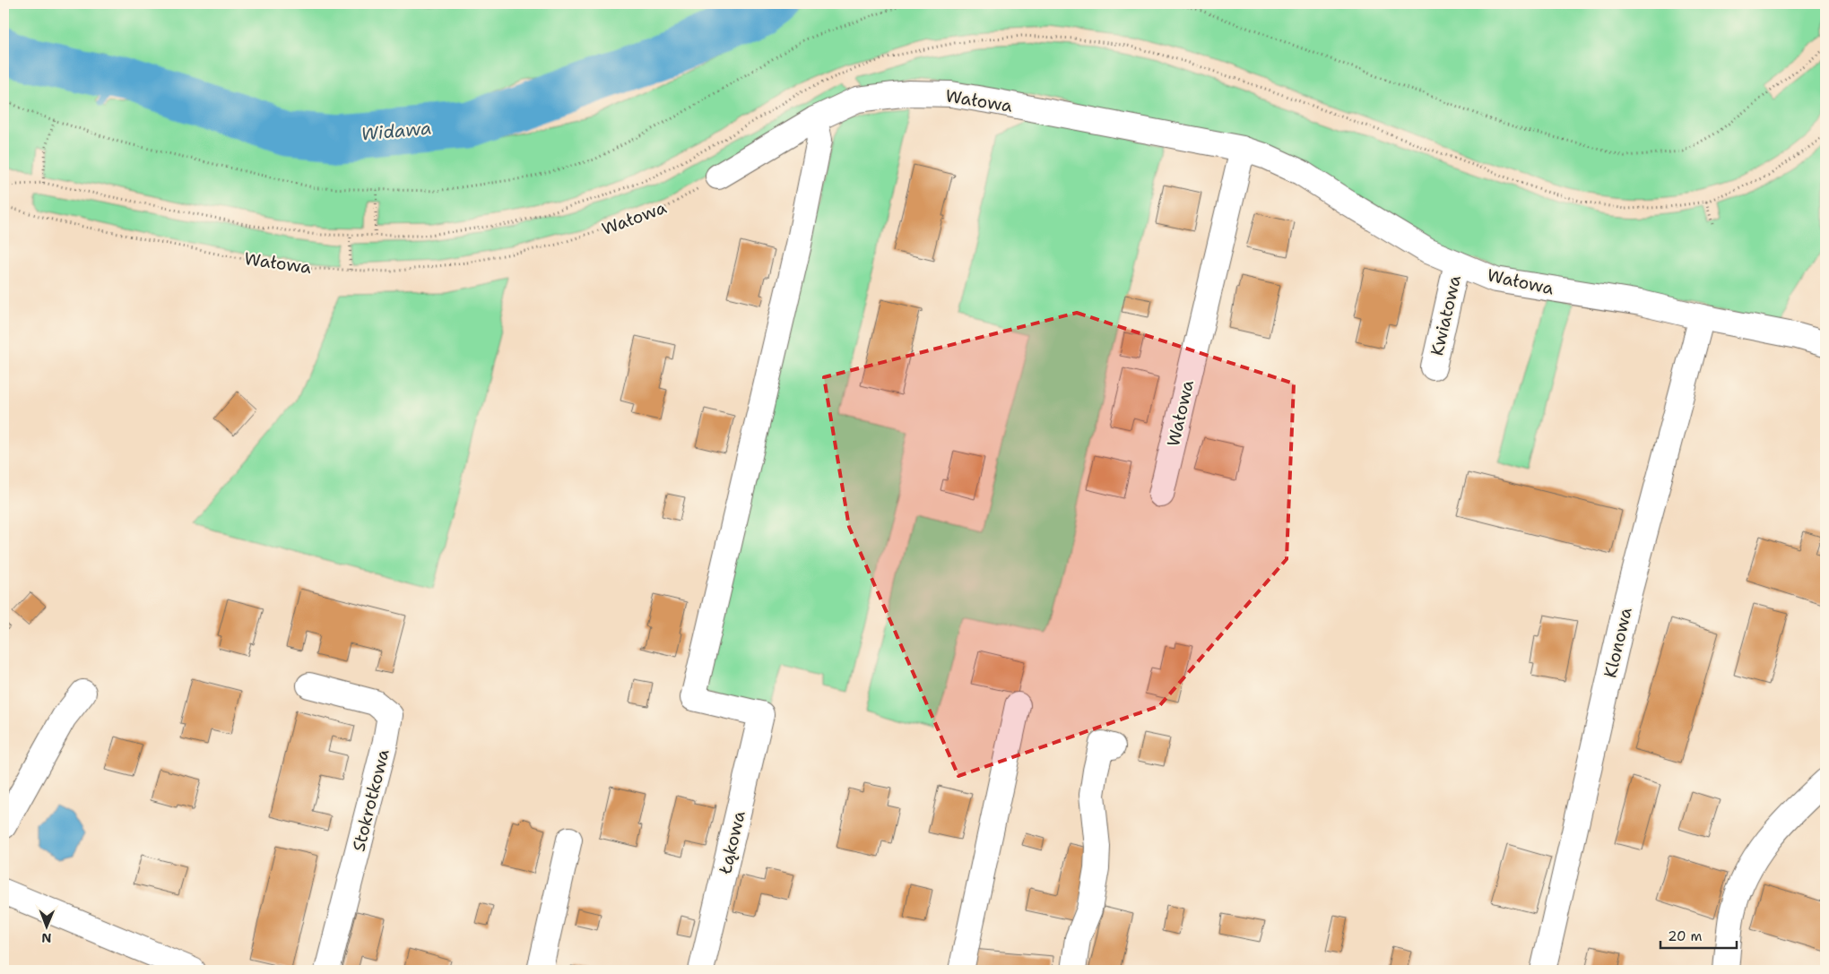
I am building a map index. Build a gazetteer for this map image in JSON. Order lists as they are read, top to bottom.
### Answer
{
  "streets": {
    "street": [
      "Wałowa",
      "Kwiatowa",
      "Klonowa",
      "Stokrotkowa",
      "Łąkowa"
    ]
  },
  "crossings": [
    ["Wałowa", "Kwiatowa"],
    ["Wałowa", "Klonowa"],
    ["Wałowa", "Łąkowa"]
  ],
  "water": ["Widawa"],
  "scale_bar": "20 m",
  "north": "bottom"
}
